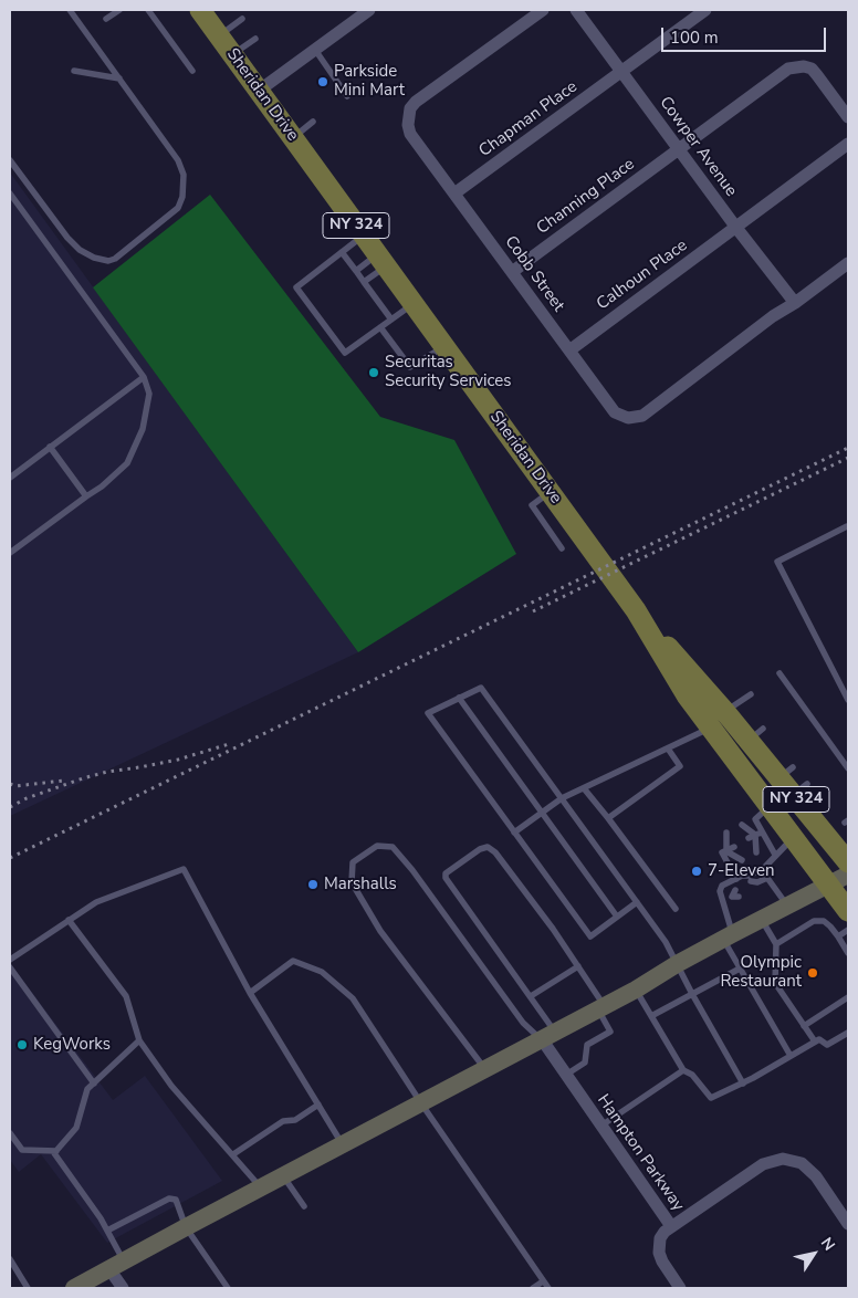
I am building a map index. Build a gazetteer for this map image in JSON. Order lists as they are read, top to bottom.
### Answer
{
  "streets": {
    "main road": ["Sheridan Drive", "NY 324"],
    "street": [
      "Chapman Place",
      "Cowper Avenue",
      "Channing Place",
      "Cobb Street",
      "Calhoun Place",
      "Hampton Parkway"
    ]
  },
  "crossings": [
    ["Chapman Place", "Cowper Avenue"],
    ["Chapman Place", "Cobb Street"],
    ["Cowper Avenue", "Channing Place"],
    ["Cowper Avenue", "Cobb Street"],
    ["Cowper Avenue", "Calhoun Place"],
    ["Channing Place", "Cobb Street"],
    ["Cobb Street", "Calhoun Place"]
  ],
  "places": [
    "Parkside Mini Mart",
    "Securitas Security Services",
    "7-Eleven",
    "Marshalls",
    "Olympic Restaurant",
    "KegWorks"
  ],
  "scale_bar": "100 m",
  "north": "top right"
}
